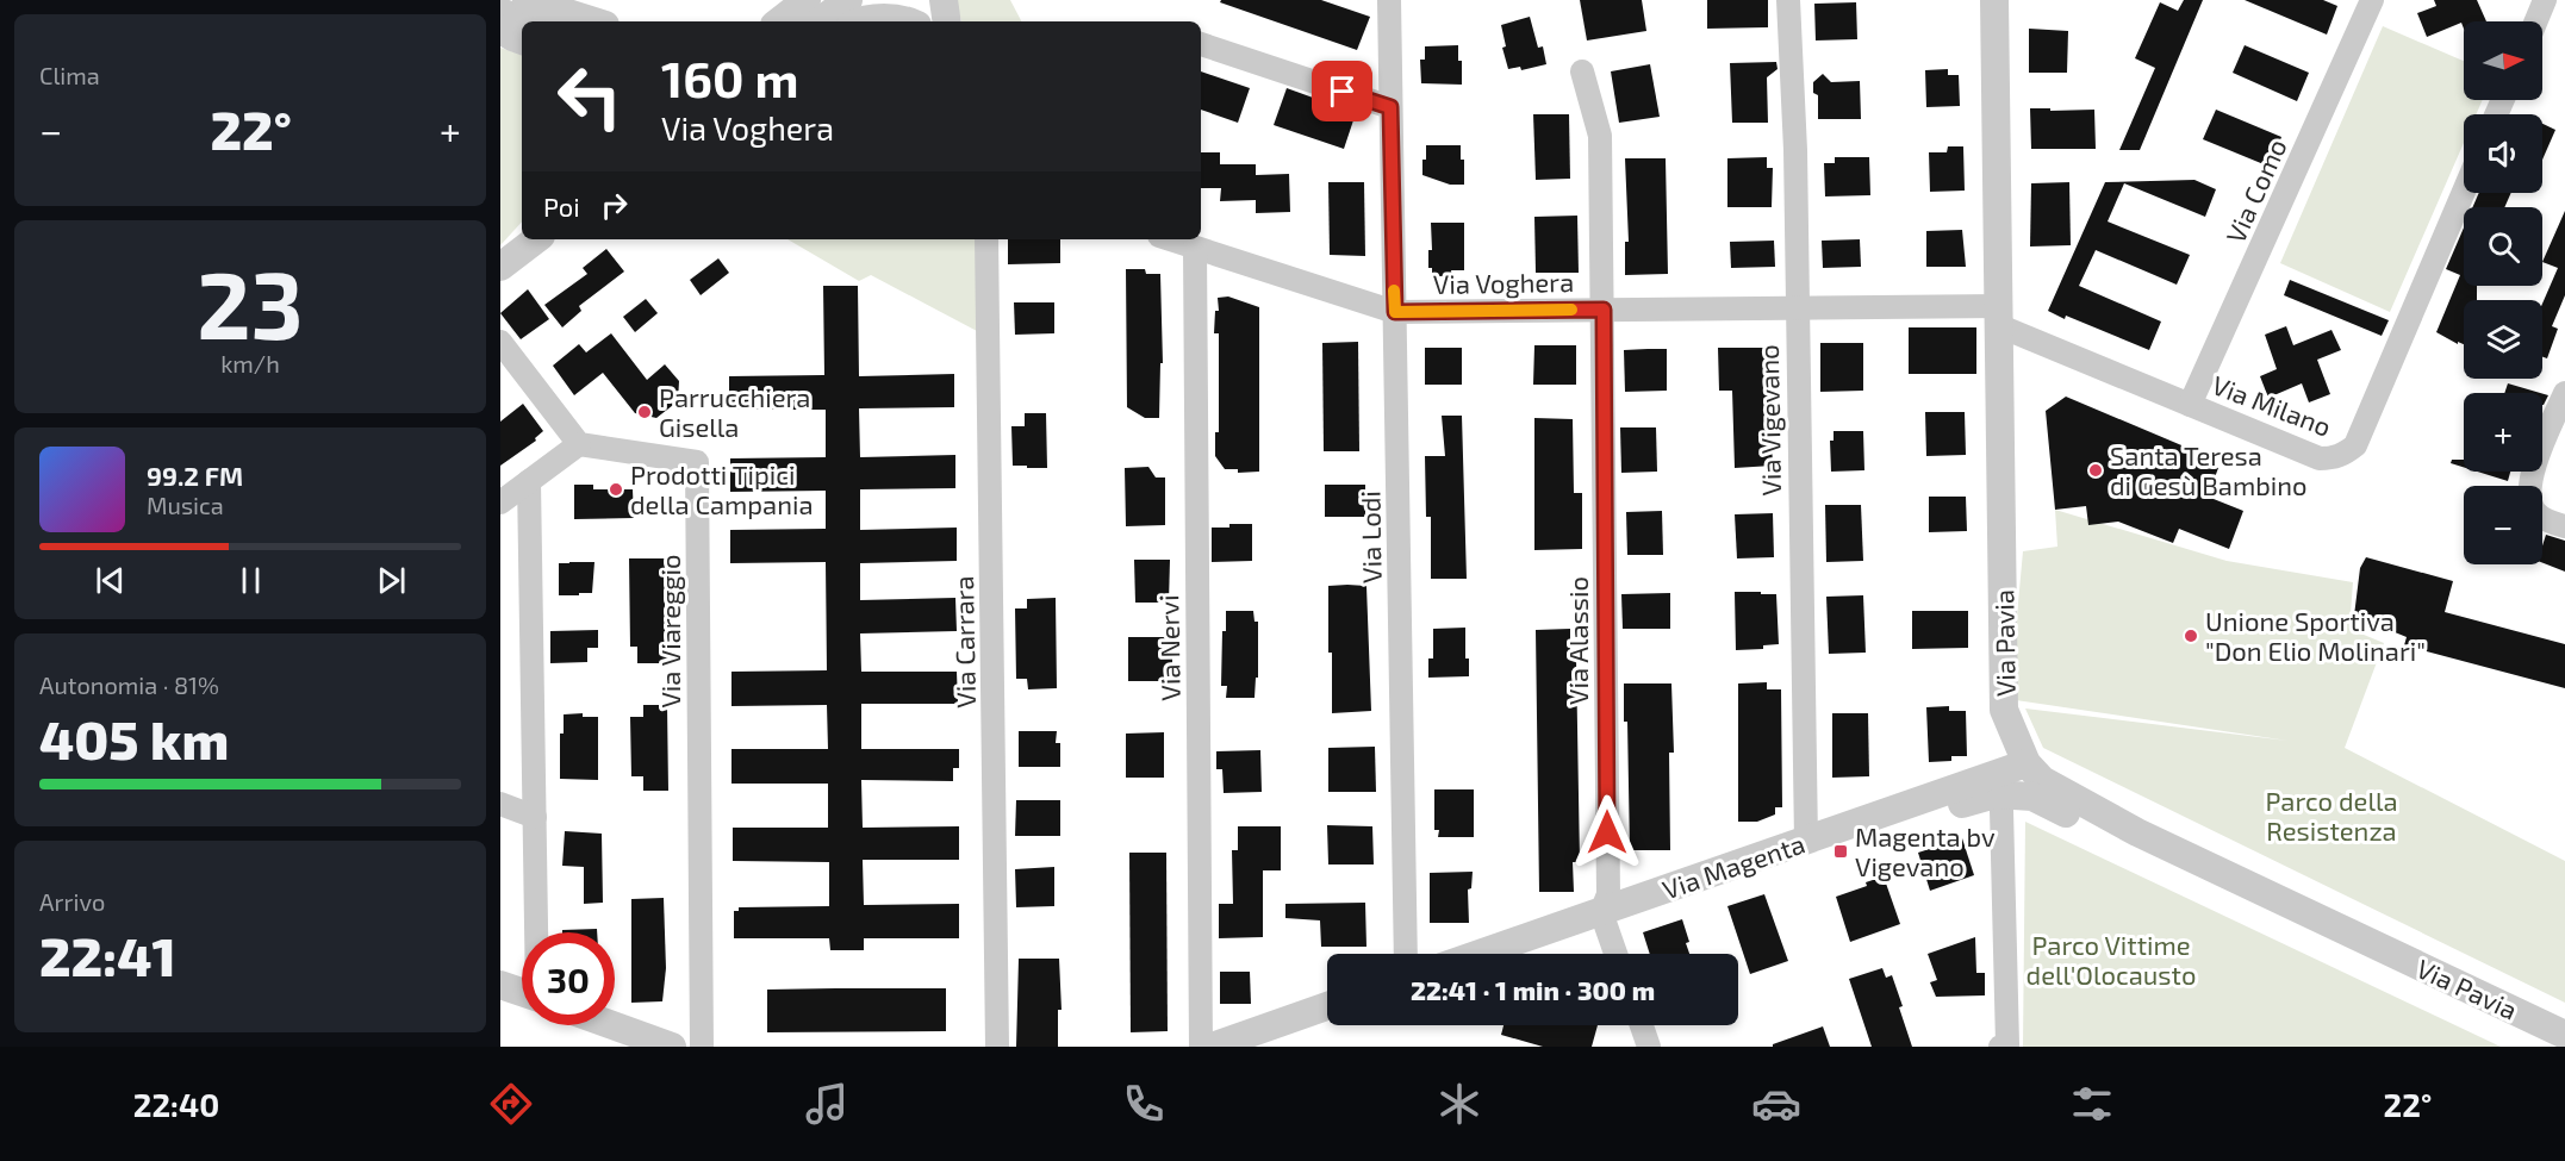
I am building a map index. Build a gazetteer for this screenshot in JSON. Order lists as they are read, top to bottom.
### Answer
{
  "streets": {
    "street": [
      "Via Como",
      "Via Voghera",
      "Via Milano",
      "Via Vigevano",
      "Via Lodi",
      "Via Viareggio",
      "Via Alassio",
      "Via Carrara",
      "Via Pavia",
      "Via Nervi",
      "Via Magenta"
    ]
  },
  "crossings": [
    ["Via Como", "Via Milano"],
    ["Via Voghera", "Via Milano"],
    ["Via Voghera", "Via Vigevano"],
    ["Via Voghera", "Via Lodi"],
    ["Via Voghera", "Via Alassio"],
    ["Via Voghera", "Via Pavia"],
    ["Via Voghera", "Via Nervi"],
    ["Via Milano", "Via Pavia"],
    ["Via Vigevano", "Via Magenta"],
    ["Via Alassio", "Via Magenta"],
    ["Via Pavia", "Via Magenta"]
  ],
  "parks": ["Parco della Resistenza", "Parco Vittime dell'Olocausto"],
  "places": {
    "other": [
      "Parrucchiera Gisella",
      "Santa Teresa di Gesù Bambino",
      "Prodotti Tipici della Campania",
      "Unione Sportiva \"Don Elio Molinari\""
    ],
    "transit": ["Magenta bv Vigevano"]
  },
  "north": "right",
  "page": {
    "tile": [
      "Clima",
      ["23", "km/h"],
      ["Autonomia · 81%", "405 km"],
      ["Arrivo", "22:41"]
    ],
    "map_buttons": ["+", "−"],
    "turn": ["160 m", "Via Voghera"],
    "heat": ["−", "22°", "+"],
    "then": "Poi",
    "song": ["99.2 FM", "Musica"],
    "limit": "30",
    "trip": "22:41 · 1 min · 300 m",
    "tabs": ["22:40", "22°"]
  }
}
